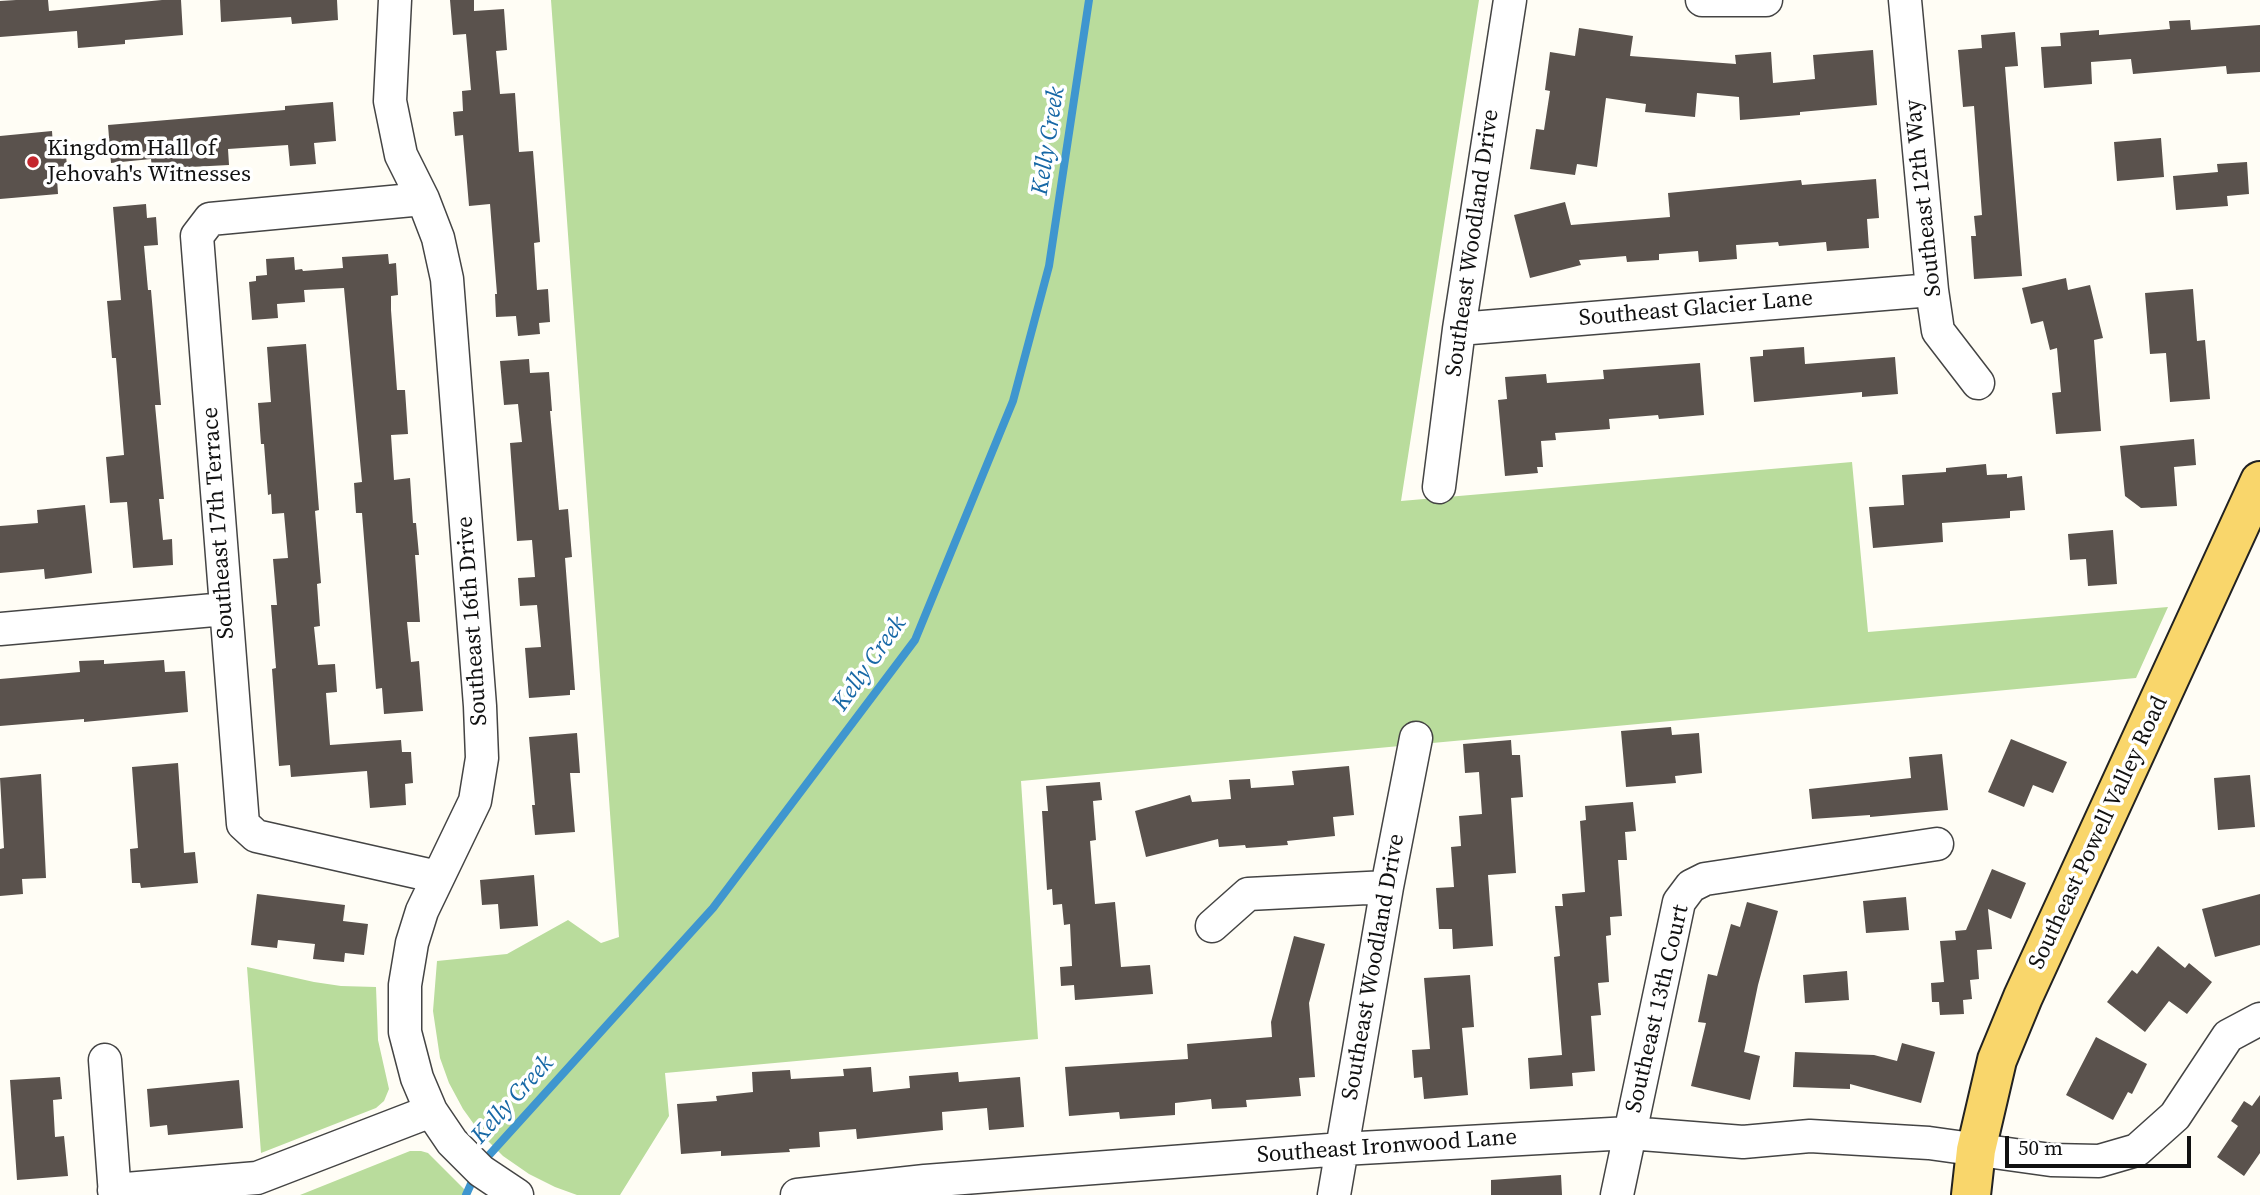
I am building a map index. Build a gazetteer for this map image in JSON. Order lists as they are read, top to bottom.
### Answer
{
  "streets": {
    "main road": ["Southeast Powell Valley Road"],
    "street": [
      "Southeast 12th Way",
      "Southeast Woodland Drive",
      "Southeast Glacier Lane",
      "Southeast 17th Terrace",
      "Southeast 16th Drive",
      "Southeast 13th Court",
      "Southeast Ironwood Lane"
    ]
  },
  "crossings": [
    ["Southeast 12th Way", "Southeast Glacier Lane"],
    ["Southeast Woodland Drive", "Southeast Glacier Lane"],
    ["Southeast Woodland Drive", "Southeast Ironwood Lane"],
    ["Southeast 17th Terrace", "Southeast 16th Drive"],
    ["Southeast Powell Valley Road", "Southeast Ironwood Lane"],
    ["Southeast 13th Court", "Southeast Ironwood Lane"]
  ],
  "water": ["Kelly Creek"],
  "places": ["Kingdom Hall of Jehovah's Witnesses"],
  "scale_bar": "50 m"
}
